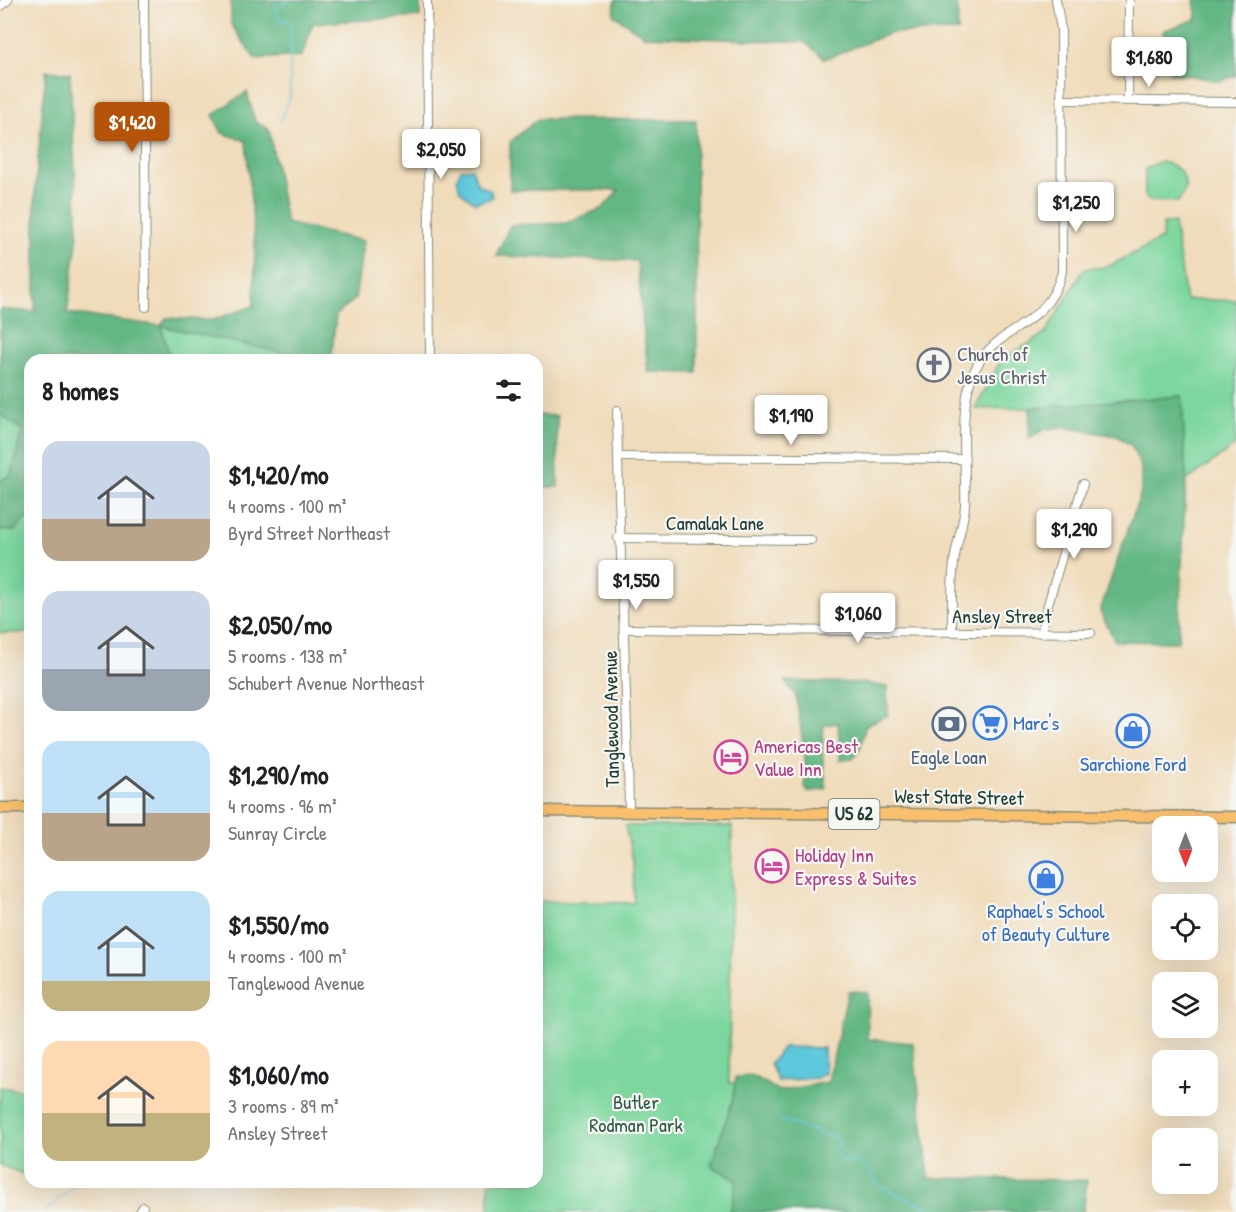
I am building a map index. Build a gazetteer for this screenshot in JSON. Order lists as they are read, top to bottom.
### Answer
{
  "streets": {
    "highway": ["West State Street", "US 62"],
    "street": ["Camalak Lane", "Ansley Street", "Tanglewood Avenue"]
  },
  "crossings": [
    ["Camalak Lane", "Tanglewood Avenue"],
    ["Ansley Street", "Tanglewood Avenue"],
    ["Tanglewood Avenue", "West State Street"]
  ],
  "parks": ["Butler Rodman Park"],
  "places": {
    "church": ["Church of Jesus Christ"],
    "supermarket": ["Marc's"],
    "bank": ["Eagle Loan"],
    "shop": ["Sarchione Ford", "Raphael's School of Beauty Culture"],
    "hotel": ["Americas Best Value Inn", "Holiday Inn Express & Suites"]
  },
  "north": "bottom",
  "page": {
    "price": [
      "$1,680",
      "$1,420",
      "$2,050",
      "$1,250",
      "$1,190",
      "$1,290",
      "$1,550",
      "$1,060"
    ],
    "heading": "8 homes",
    "list": [
      {
        "name": "$1,420/mo",
        "note": "4 rooms · 100 m² · Byrd Street Northeast"
      },
      {
        "name": "$2,050/mo",
        "note": "5 rooms · 138 m² · Schubert Avenue Northeast"
      },
      {
        "name": "$1,290/mo",
        "note": "4 rooms · 96 m² · Sunray Circle"
      },
      {
        "name": "$1,550/mo",
        "note": "4 rooms · 100 m² · Tanglewood Avenue"
      },
      {
        "name": "$1,060/mo",
        "note": "3 rooms · 89 m² · Ansley Street"
      }
    ],
    "map_buttons": ["+", "−"]
  }
}
